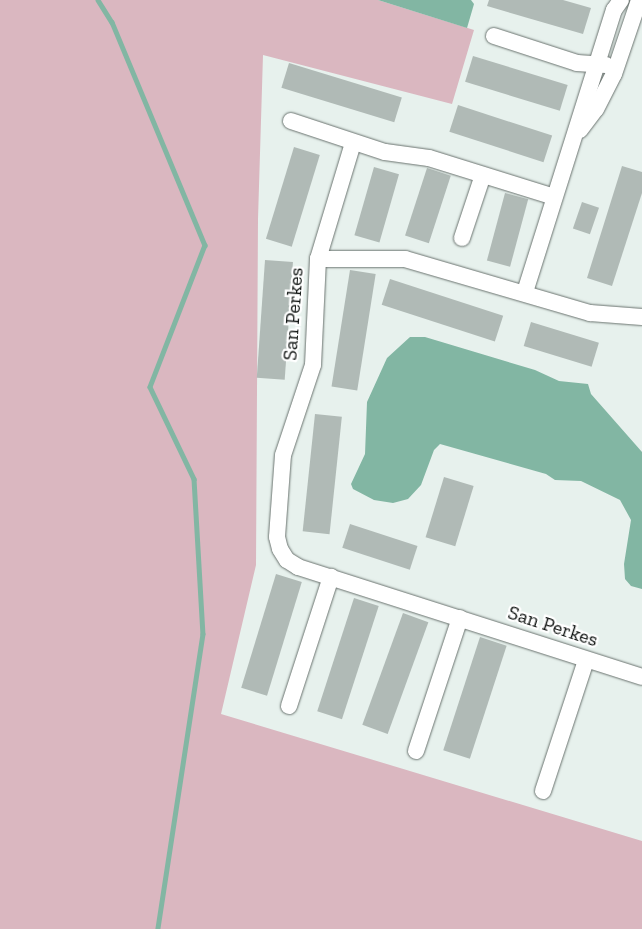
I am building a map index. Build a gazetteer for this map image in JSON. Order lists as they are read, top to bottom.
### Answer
{
  "streets": {
    "street": ["San Perkes"]
  }
}
